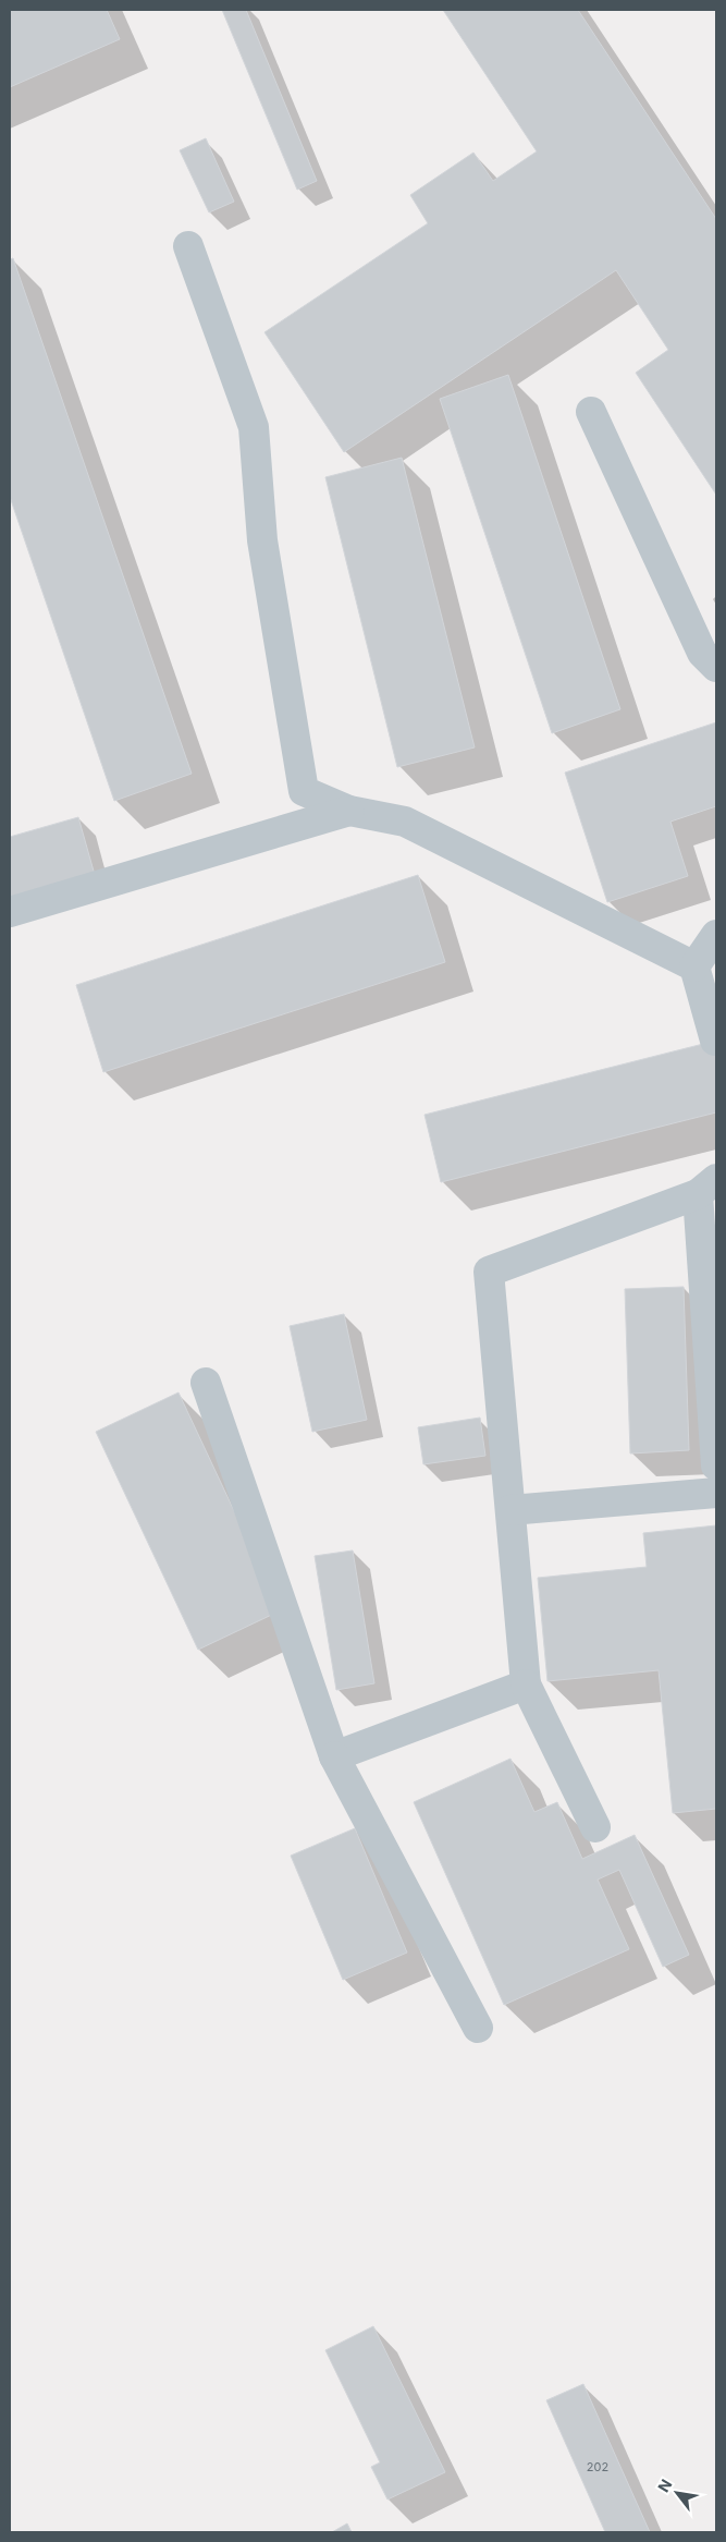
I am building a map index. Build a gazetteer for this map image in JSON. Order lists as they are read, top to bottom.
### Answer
{
  "house_numbers": ["202"],
  "north": "top left"
}
